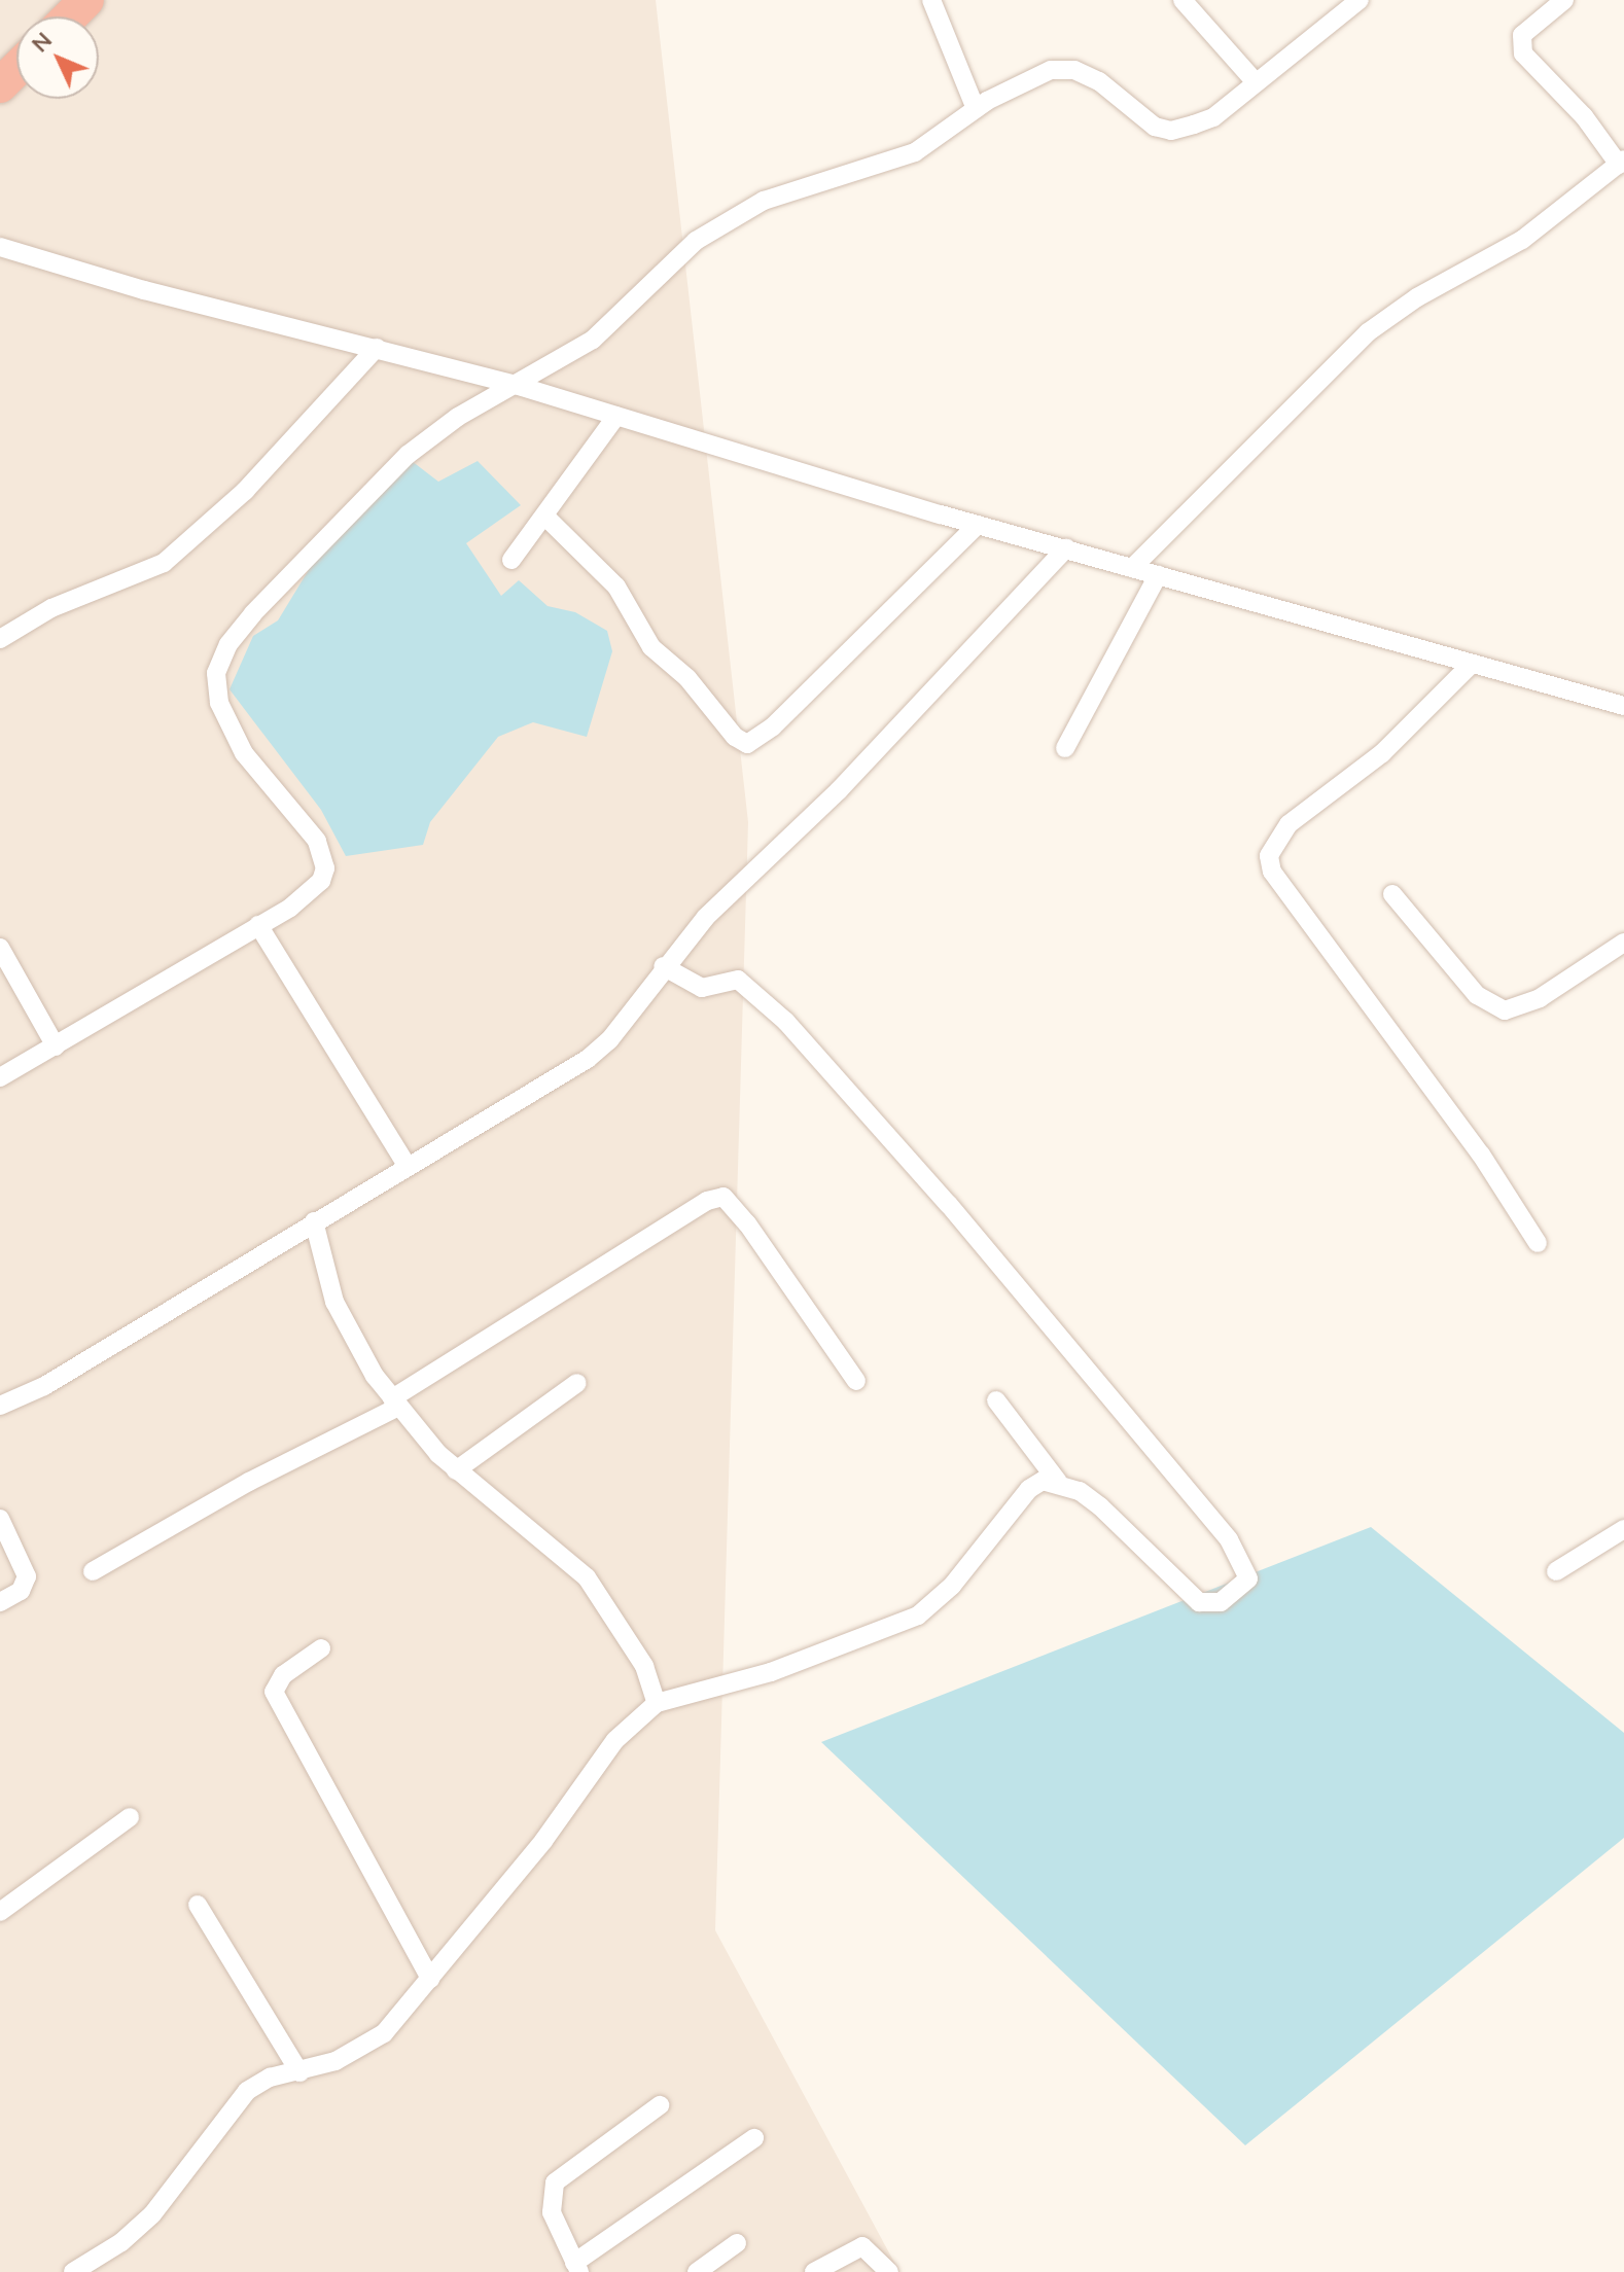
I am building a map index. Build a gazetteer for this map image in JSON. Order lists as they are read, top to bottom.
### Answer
{
  "north": "top left"
}
